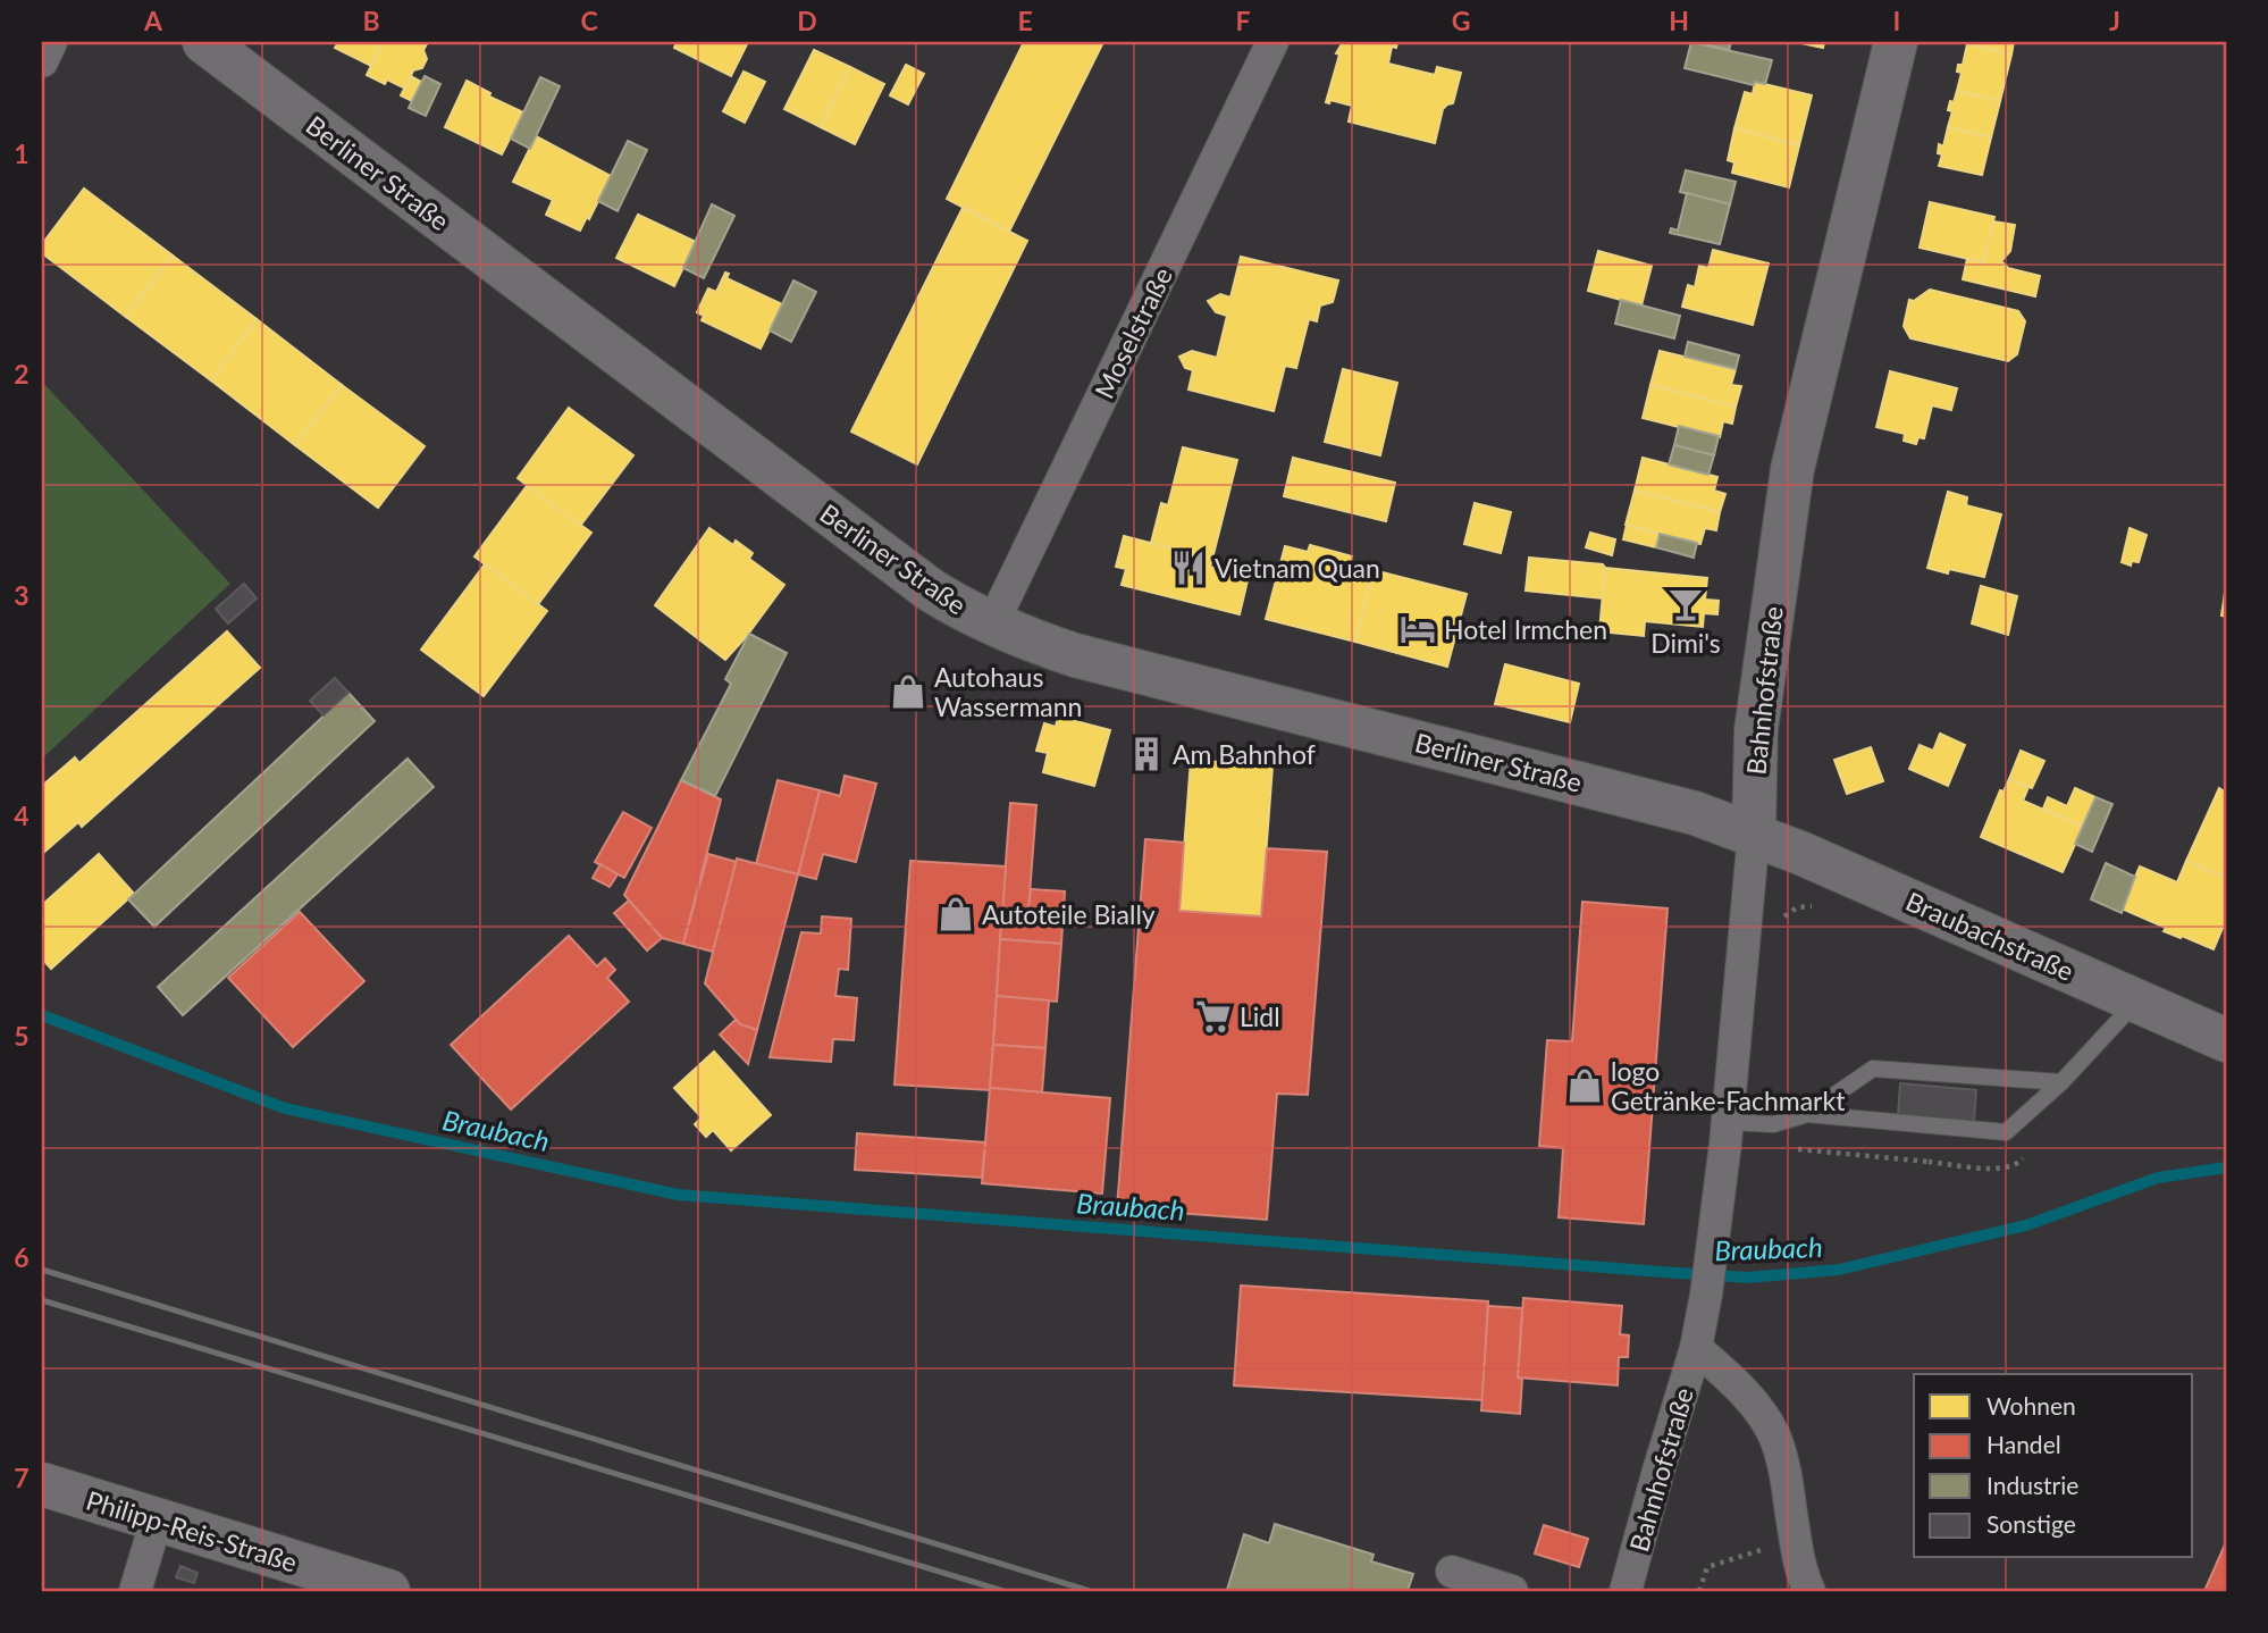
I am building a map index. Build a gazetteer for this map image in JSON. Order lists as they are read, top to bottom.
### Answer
{
  "streets": {
    "street": [
      "Berliner Straße",
      "Moselstraße",
      "Bahnhofstraße",
      "Braubachstraße",
      "Philipp-Reis-Straße"
    ]
  },
  "crossings": [
    ["Berliner Straße", "Moselstraße"],
    ["Berliner Straße", "Bahnhofstraße"],
    ["Berliner Straße", "Braubachstraße"],
    ["Bahnhofstraße", "Braubachstraße"]
  ],
  "water": ["Braubach"],
  "places": {
    "restaurant": ["Vietnam Quan"],
    "bar": ["Dimi's"],
    "hotel": ["Hotel Irmchen"],
    "shop": ["Autohaus Wassermann", "Autoteile Bially", "logo Getränke-Fachmarkt"],
    "building": ["Am Bahnhof"],
    "supermarket": ["Lidl"]
  },
  "legend": [
    "Wohnen",
    "Handel",
    "Industrie",
    "Sonstige"
  ],
  "grid": {
    "columns": [
      "A",
      "B",
      "C",
      "D",
      "E",
      "F",
      "G",
      "H",
      "I",
      "J"
    ],
    "rows": [
      "1",
      "2",
      "3",
      "4",
      "5",
      "6",
      "7"
    ]
  }
}
